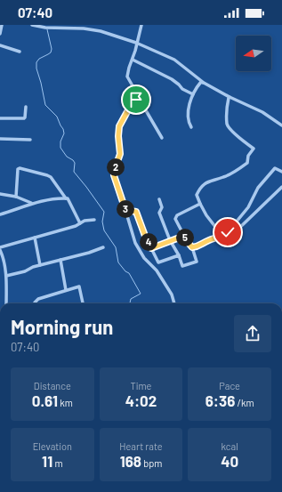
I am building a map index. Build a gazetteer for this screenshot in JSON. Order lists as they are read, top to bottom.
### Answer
{
  "north": "left",
  "page": {
    "status": "07:40",
    "pins": [
      "2",
      "3",
      "5",
      "4"
    ],
    "heading": ["Morning run", "07:40"],
    "stats": [
      ["Distance", "0.61 km"],
      ["Time", "4:02"],
      ["Pace", "6:36 /km"],
      ["Elevation", "11 m"],
      ["Heart rate", "168 bpm"],
      ["kcal", "40"]
    ]
  }
}
